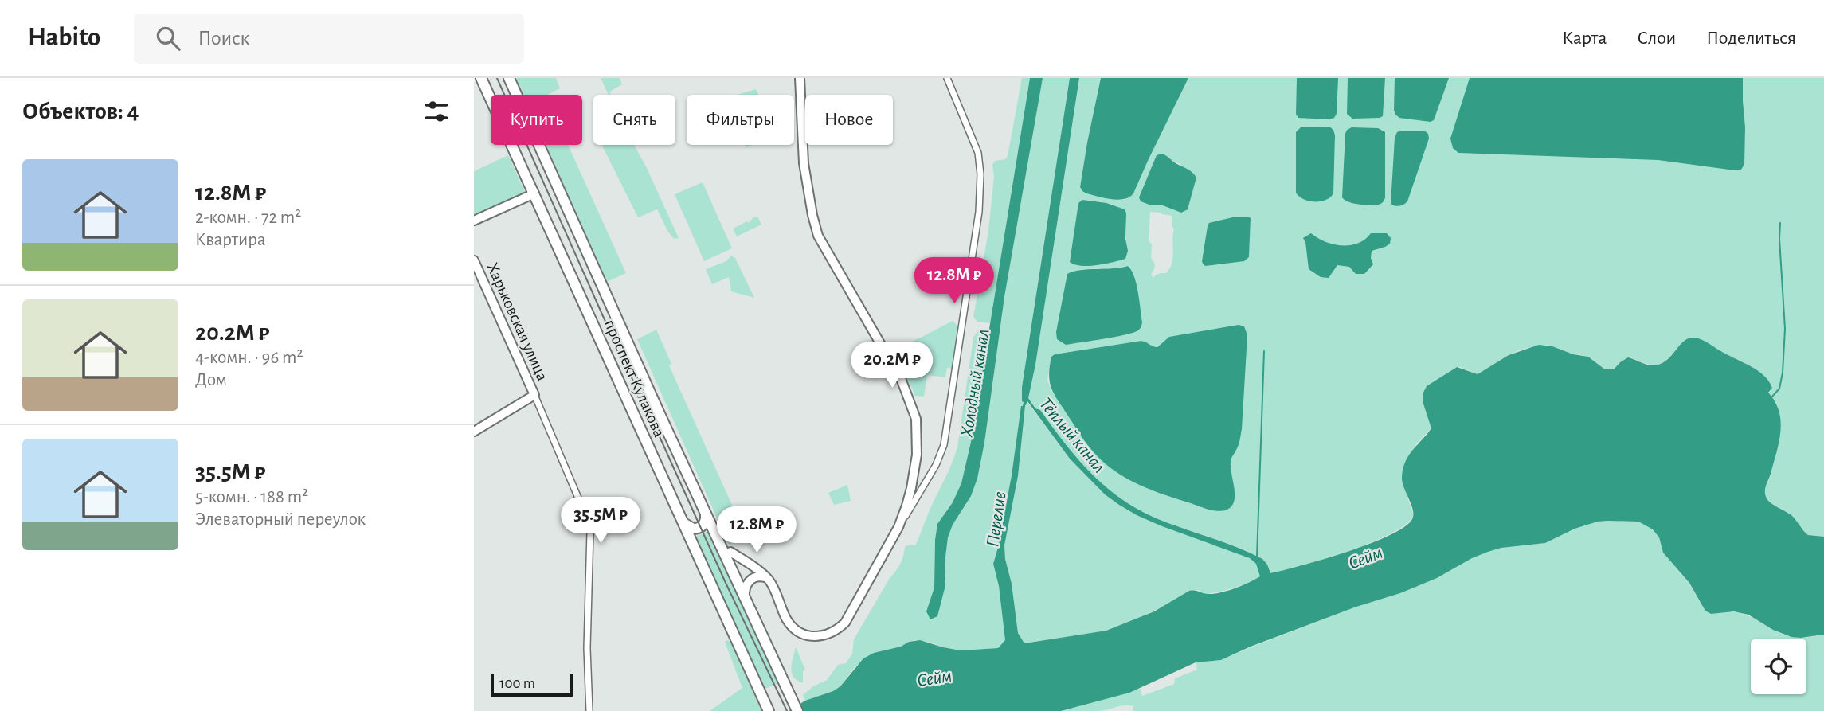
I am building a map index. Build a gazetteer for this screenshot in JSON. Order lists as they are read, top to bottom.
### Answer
{
  "streets": {
    "main road": ["проспект Кулакова"],
    "street": ["Харьковская улица"]
  },
  "water": [
    "Холодный канал",
    "Тёплый канал",
    "Перелив",
    "Сейм"
  ],
  "scale_bar": "100 m",
  "page": {
    "header": "Habito",
    "search": "Поиск",
    "nav": ["Карта", "Слои", "Поделиться"],
    "heading": "Объектов: 4",
    "chip": [
      "Купить",
      "Снять",
      "Фильтры",
      "Новое"
    ],
    "list": [
      {
        "name": "12.8M ₽",
        "note": "2-комн. · 72 m² · Квартира"
      },
      {
        "name": "20.2M ₽",
        "note": "4-комн. · 96 m² · Дом"
      },
      {
        "name": "35.5M ₽",
        "note": "5-комн. · 188 m² · Элеваторный переулок"
      }
    ],
    "price": [
      "12.8M ₽",
      "20.2M ₽",
      "35.5M ₽",
      "12.8M ₽"
    ],
    "scale": "100 m"
  }
}
